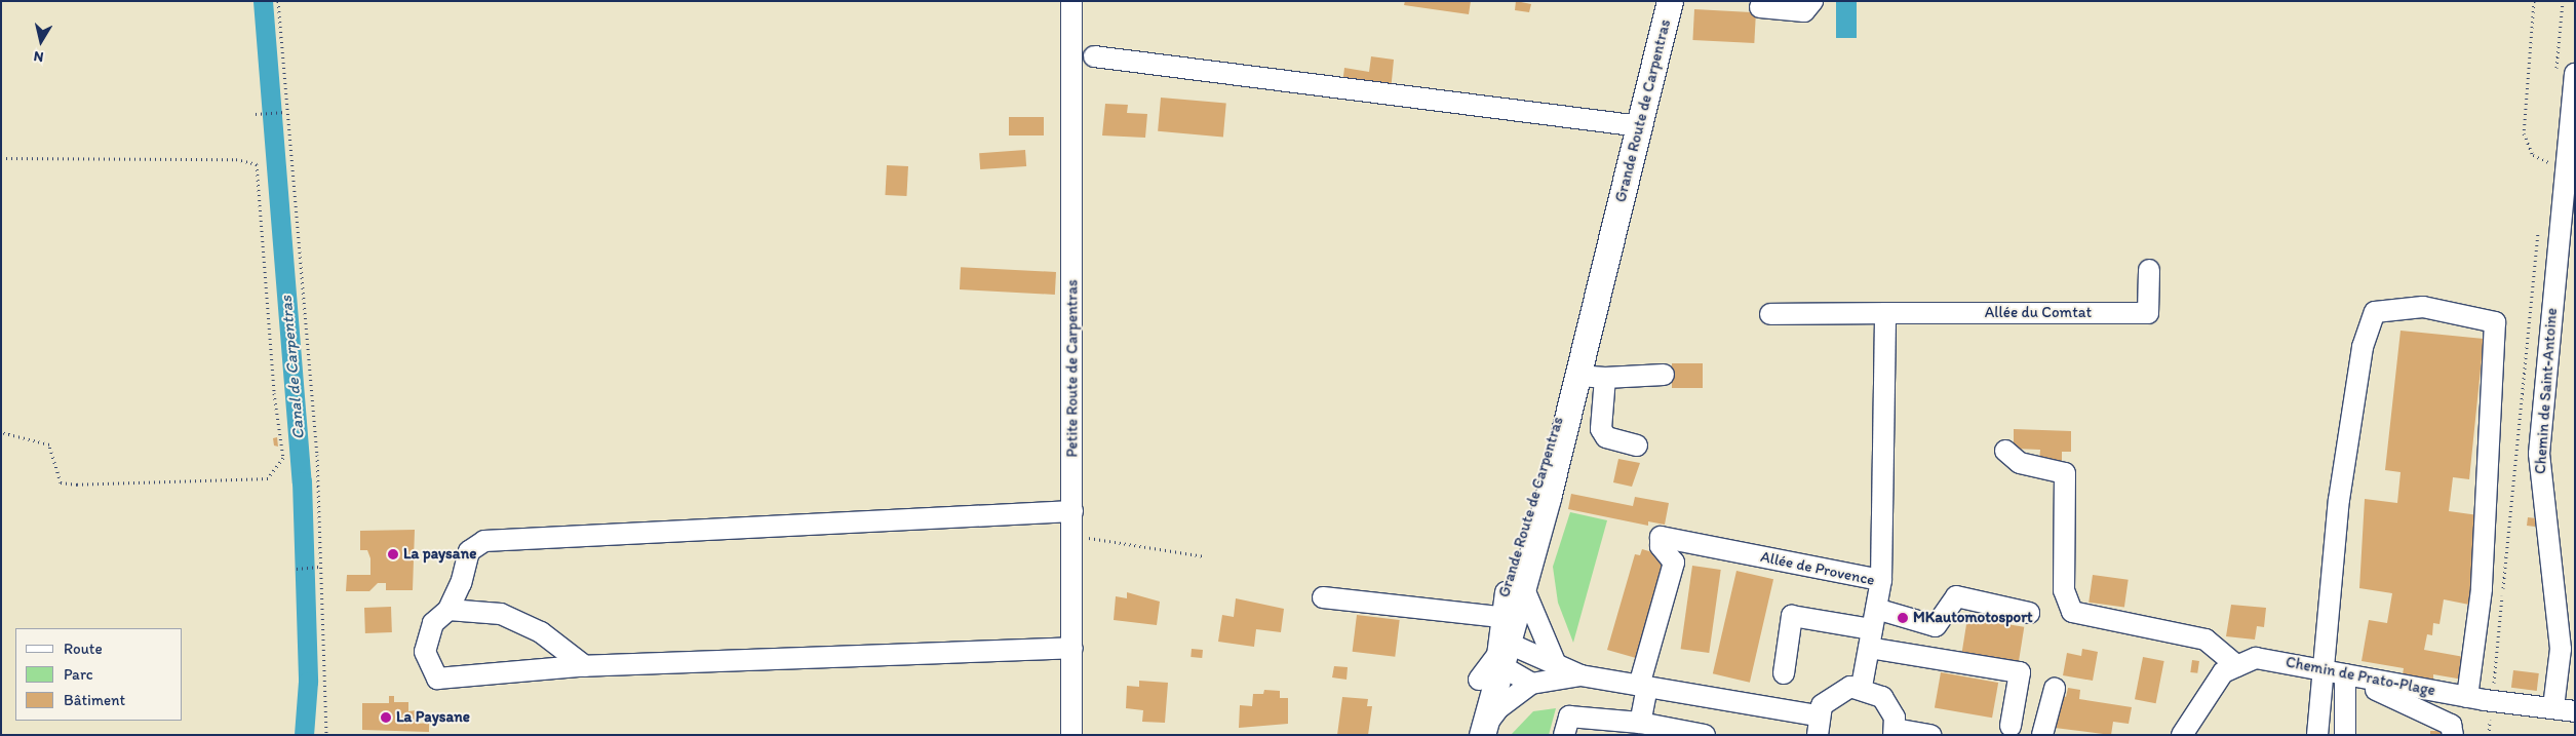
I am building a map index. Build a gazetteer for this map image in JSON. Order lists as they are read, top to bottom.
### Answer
{
  "streets": {
    "main road": ["Grande Route de Carpentras"],
    "street": [
      "Allée du Comtat",
      "Petite Route de Carpentras",
      "Chemin de Saint-Antoine",
      "Allée de Provence",
      "Chemin de Prato-Plage"
    ]
  },
  "crossings": [
    ["Chemin de Saint-Antoine", "Chemin de Prato-Plage"]
  ],
  "water": ["Canal de Carpentras"],
  "places": ["La paysane", "MKautomotosport", "La Paysane"],
  "legend": ["Route", "Parc", "Bâtiment"],
  "north": "bottom"
}
